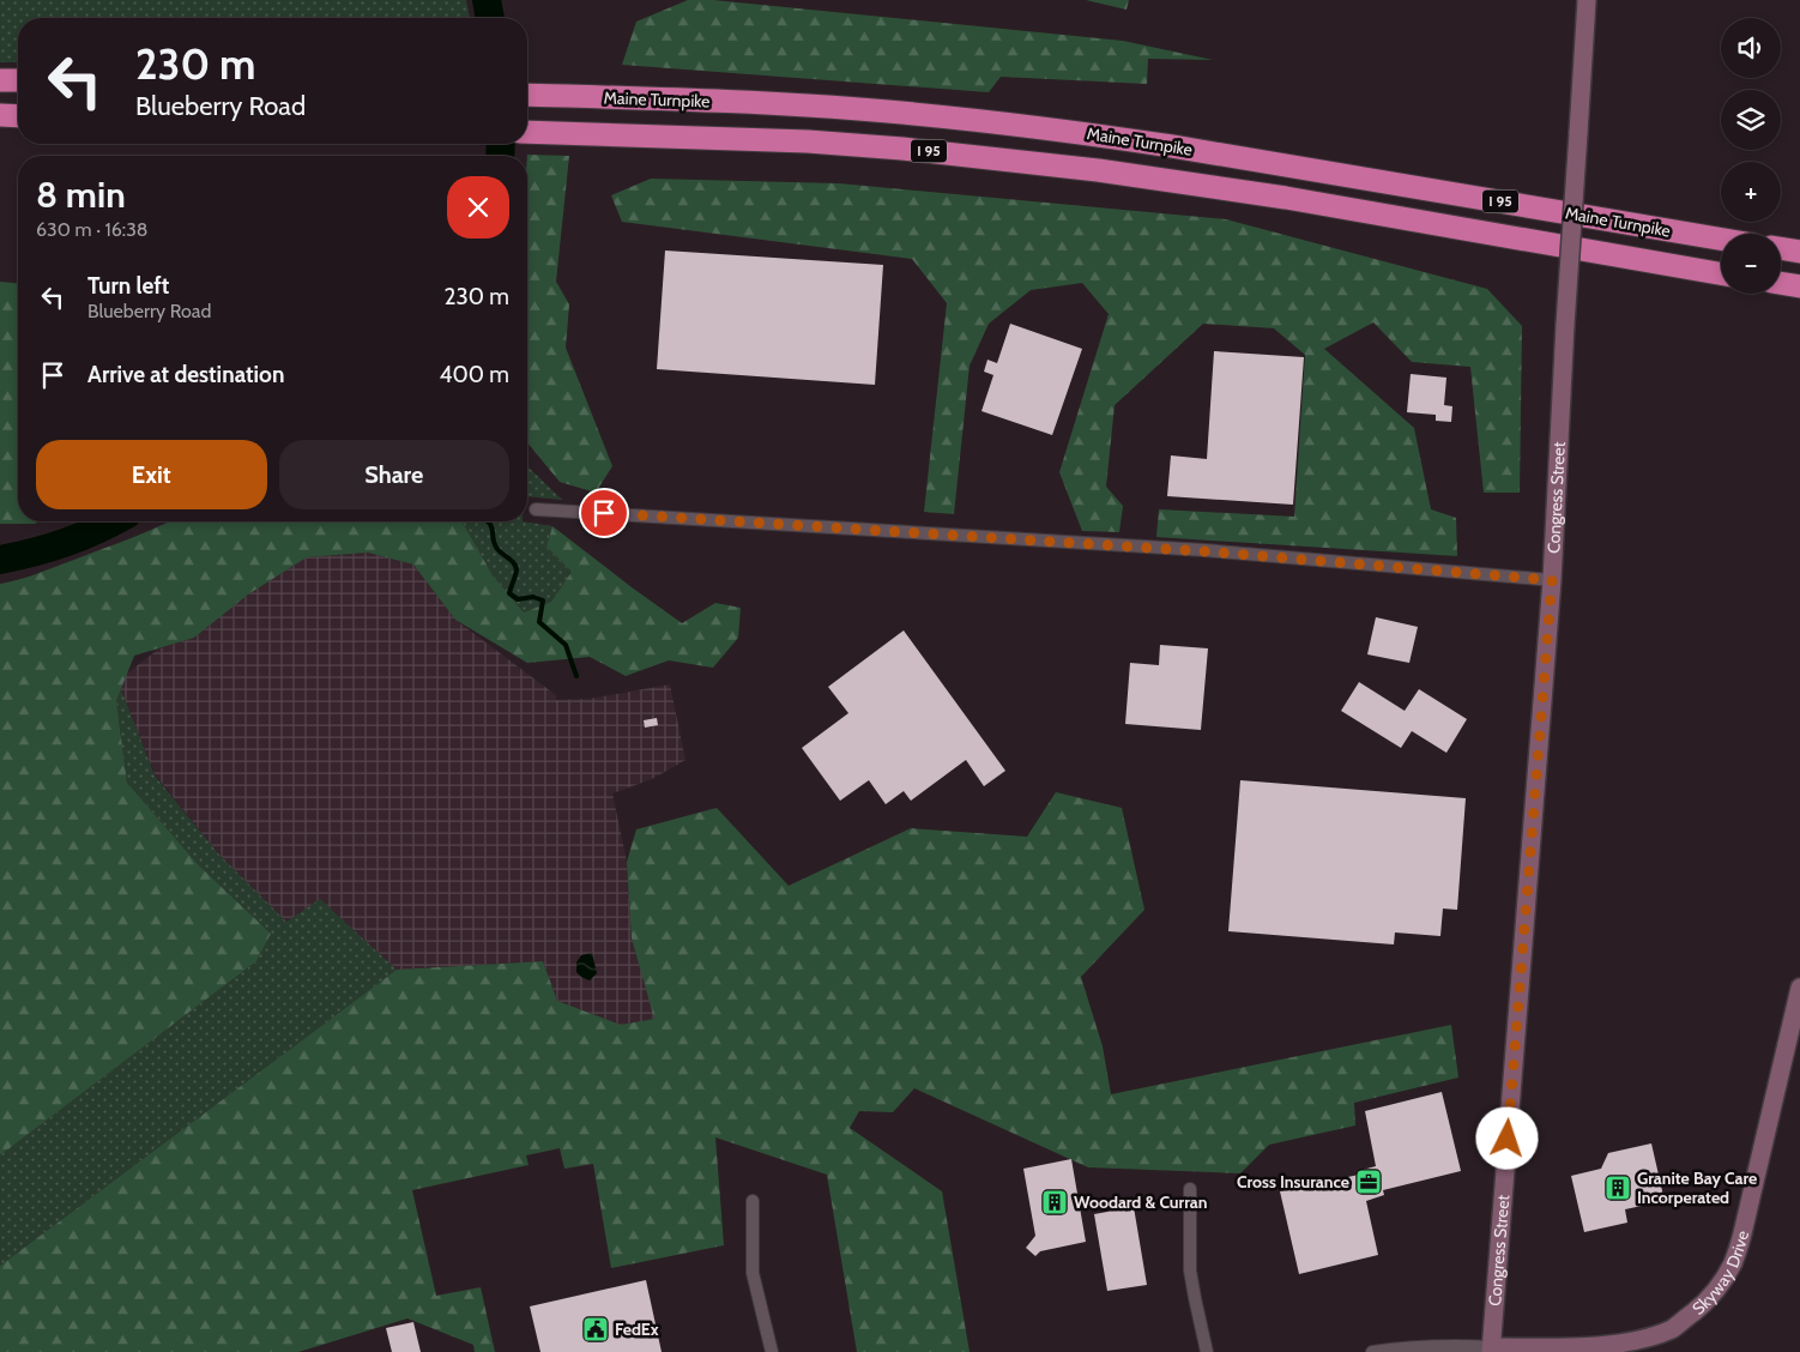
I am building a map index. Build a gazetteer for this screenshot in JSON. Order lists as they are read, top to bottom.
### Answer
{
  "streets": {
    "highway": ["Maine Turnpike", "I 95"],
    "main road": ["Congress Street", "Skyway Drive"]
  },
  "crossings": [
    ["Congress Street", "Skyway Drive"]
  ],
  "places": {
    "office": ["Cross Insurance"],
    "building": ["Granite Bay Care Incorperated", "Woodard & Curran"],
    "public building": ["FedEx"]
  },
  "page": {
    "map_buttons": ["+", "−"],
    "turn": ["230 m", "Blueberry Road"],
    "heading": ["8 min", "630 m · 16:38"],
    "list": [
      {
        "name": "Turn left",
        "note": "Blueberry Road",
        "value": "230 m"
      },
      {
        "name": "Arrive at destination",
        "value": "400 m"
      }
    ],
    "buttons": ["Exit", "Share"]
  }
}
